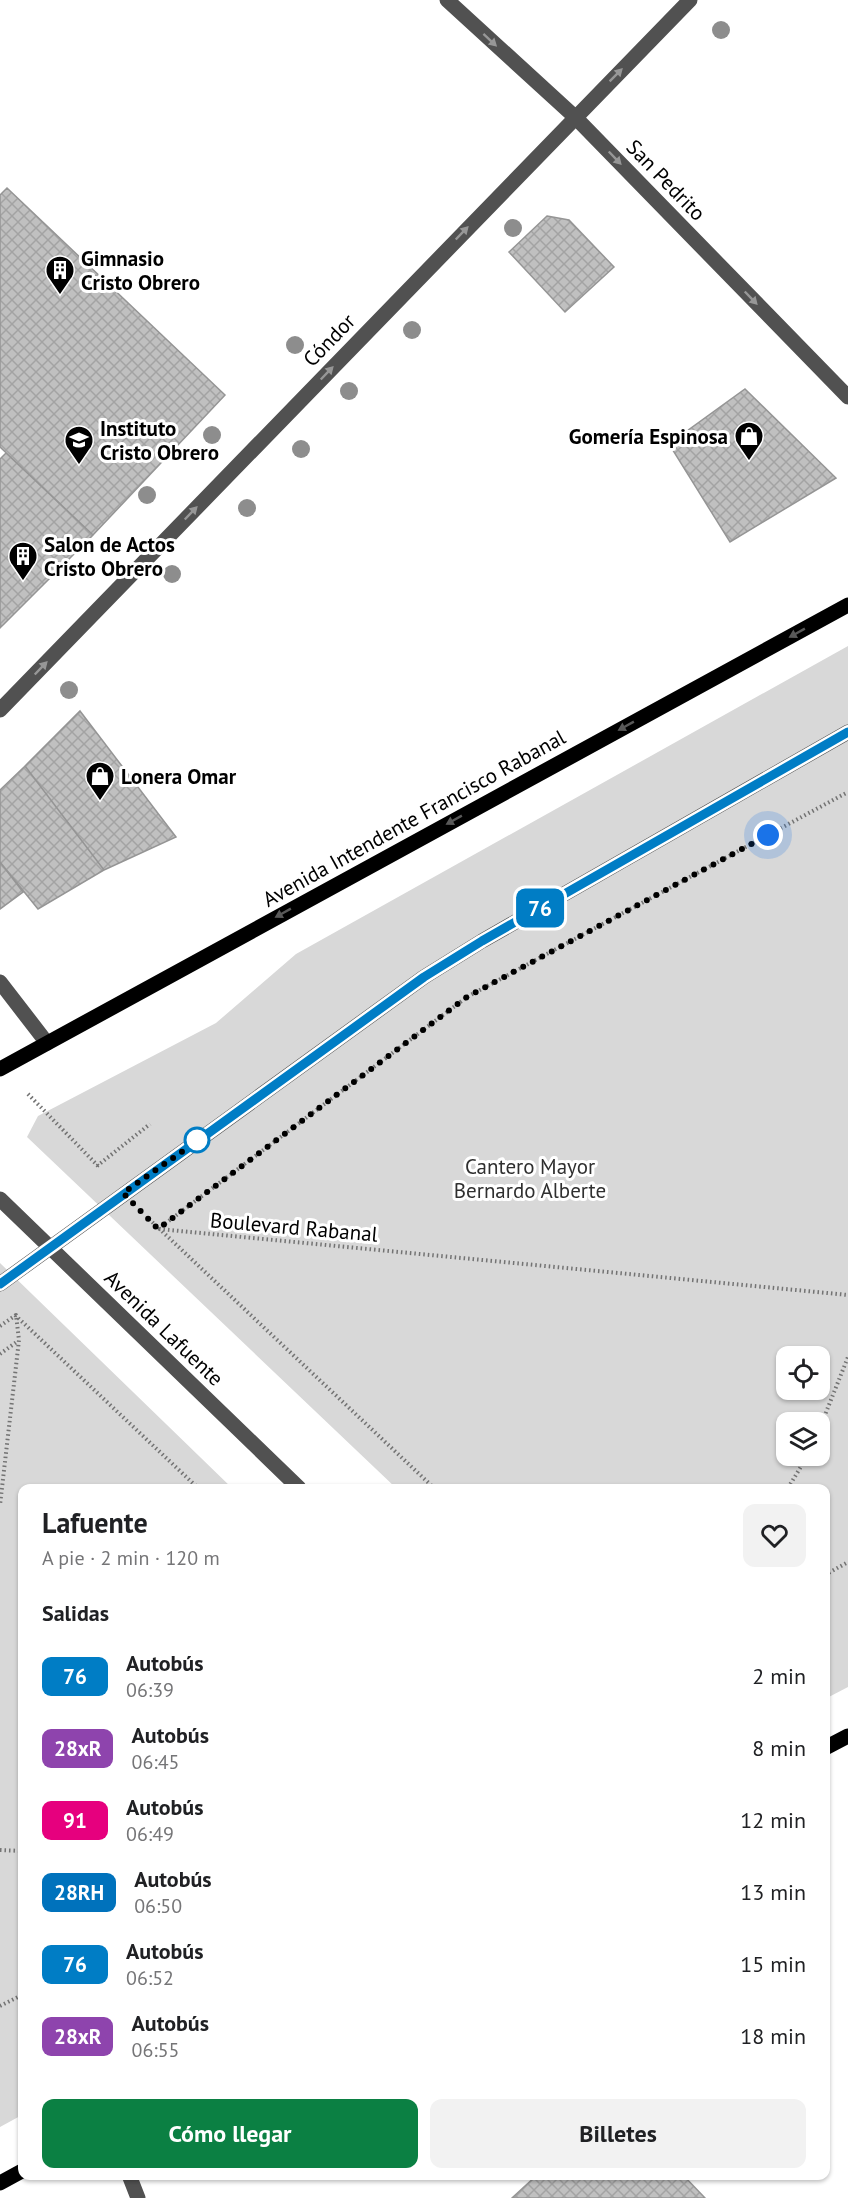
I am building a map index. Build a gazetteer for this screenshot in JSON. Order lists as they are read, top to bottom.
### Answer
{
  "streets": {
    "main road": ["Avenida Intendente Francisco Rabanal"],
    "street": ["San Pedrito", "Cóndor", "Avenida Lafuente"],
    "path": ["Boulevard Rabanal"]
  },
  "crossings": [
    ["San Pedrito", "Cóndor"]
  ],
  "one_way": ["San Pedrito", "Cóndor", "Avenida Intendente Francisco Rabanal"],
  "parks": ["Cantero Mayor Bernardo Alberte"],
  "places": {
    "building": ["Gimnasio Cristo Obrero", "Salon de Actos Cristo Obrero"],
    "shop": ["Gomería Espinosa", "Lonera Omar"],
    "school or university": ["Instituto Cristo Obrero"]
  },
  "lines": ["bus line 76"],
  "page": {
    "on_map": "76",
    "heading": [
      ["Lafuente", "A pie · 2 min · 120 m"],
      "Salidas"
    ],
    "list": [
      {
        "mark": "76",
        "name": "Autobús",
        "note": "06:39",
        "value": "2 min"
      },
      {
        "mark": "28xR",
        "name": "Autobús",
        "note": "06:45",
        "value": "8 min"
      },
      {
        "mark": "91",
        "name": "Autobús",
        "note": "06:49",
        "value": "12 min"
      },
      {
        "mark": "28RH",
        "name": "Autobús",
        "note": "06:50",
        "value": "13 min"
      },
      {
        "mark": "76",
        "name": "Autobús",
        "note": "06:52",
        "value": "15 min"
      },
      {
        "mark": "28xR",
        "name": "Autobús",
        "note": "06:55",
        "value": "18 min"
      }
    ],
    "buttons": ["Cómo llegar", "Billetes"]
  }
}
